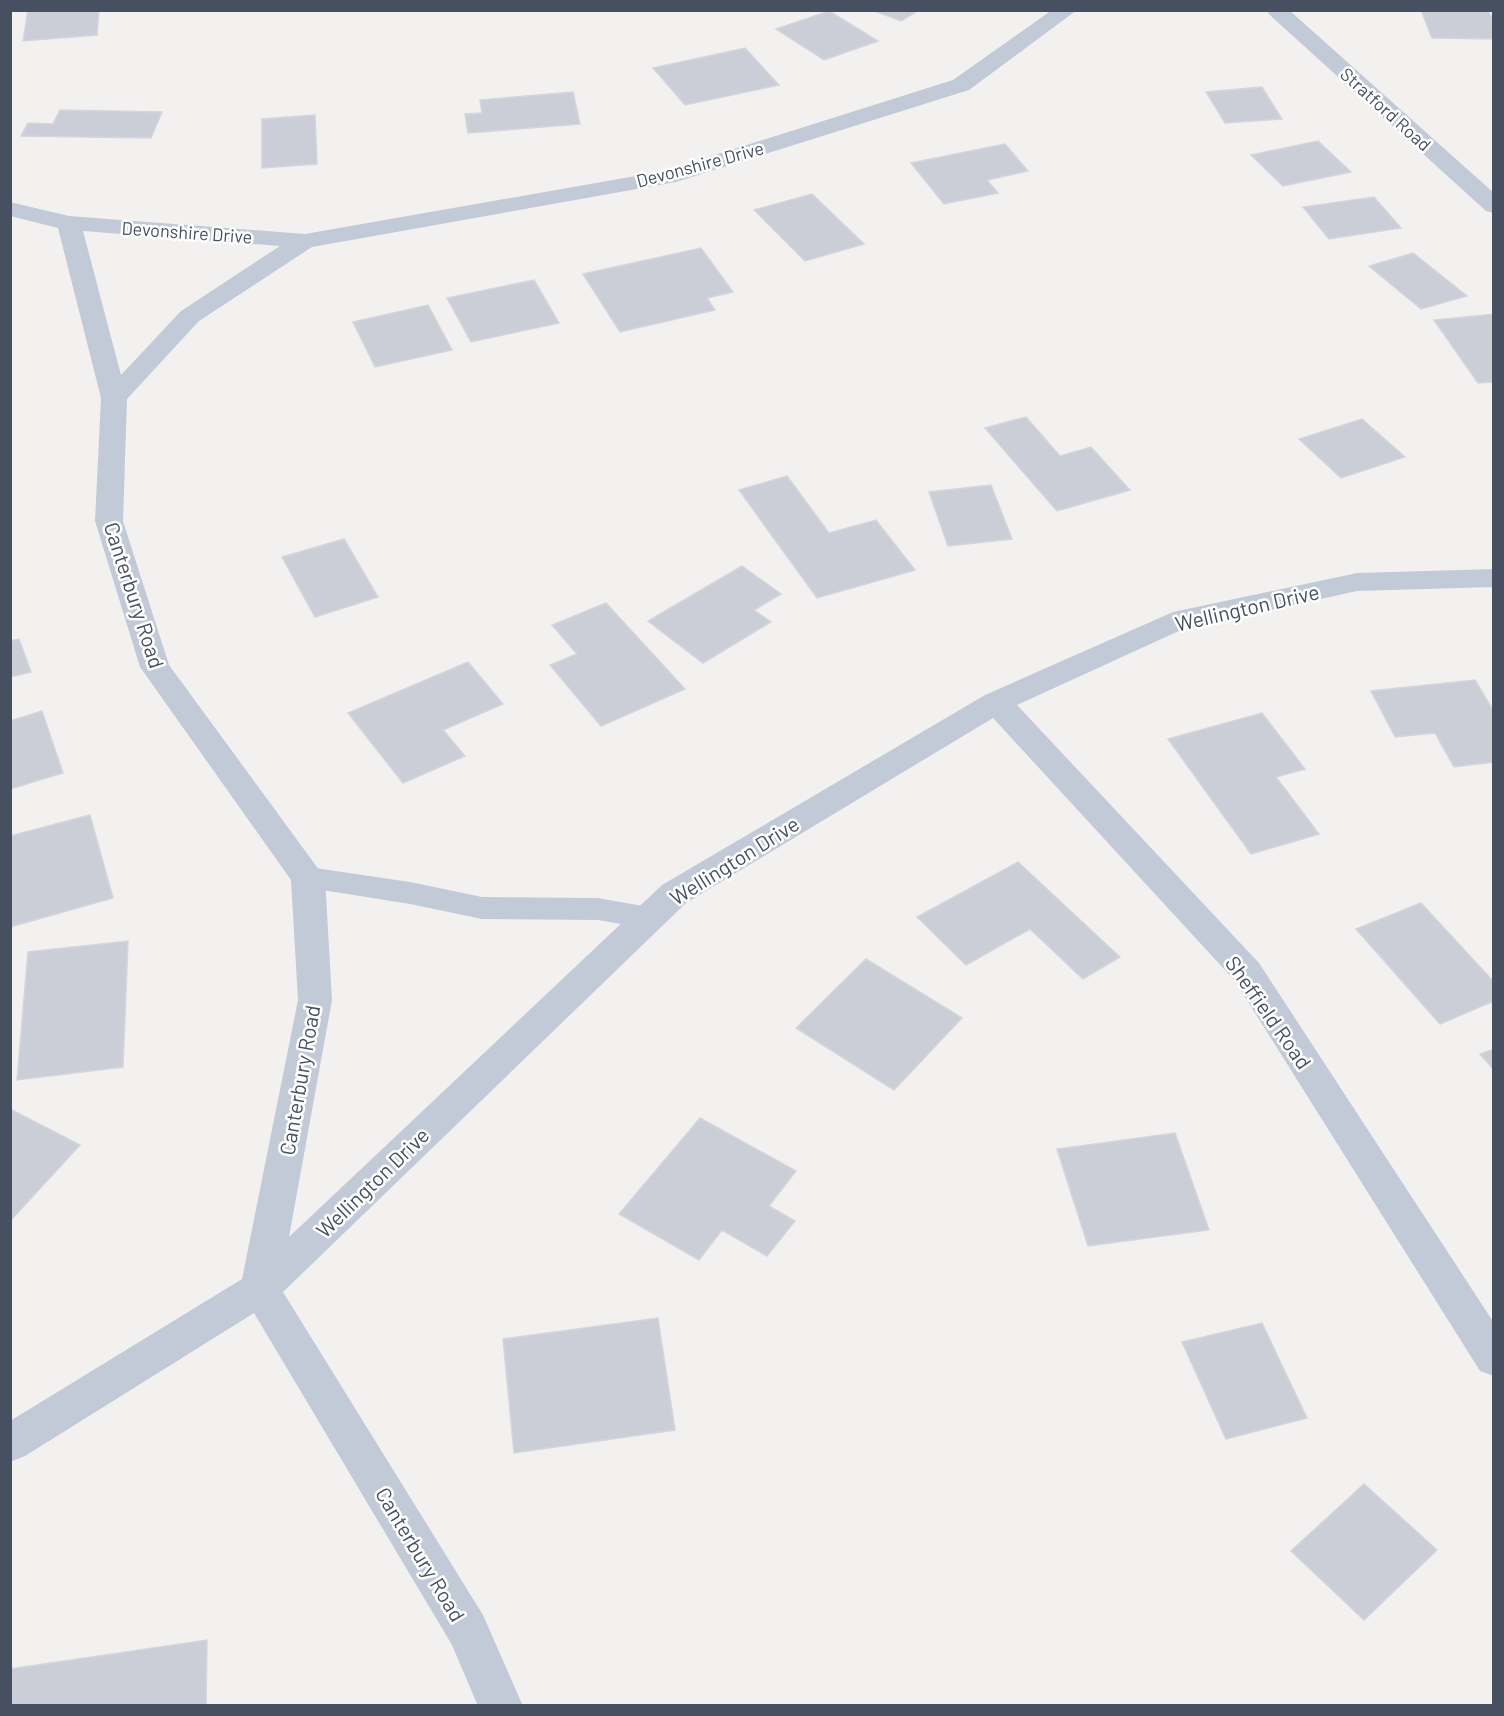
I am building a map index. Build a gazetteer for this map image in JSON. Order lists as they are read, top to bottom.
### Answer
{
  "streets": {
    "street": [
      "Stratford Road",
      "Devonshire Drive",
      "Canterbury Road",
      "Wellington Drive",
      "Sheffield Road"
    ]
  },
  "crossings": [
    ["Devonshire Drive", "Canterbury Road"],
    ["Canterbury Road", "Wellington Drive"],
    ["Wellington Drive", "Sheffield Road"]
  ]
}
